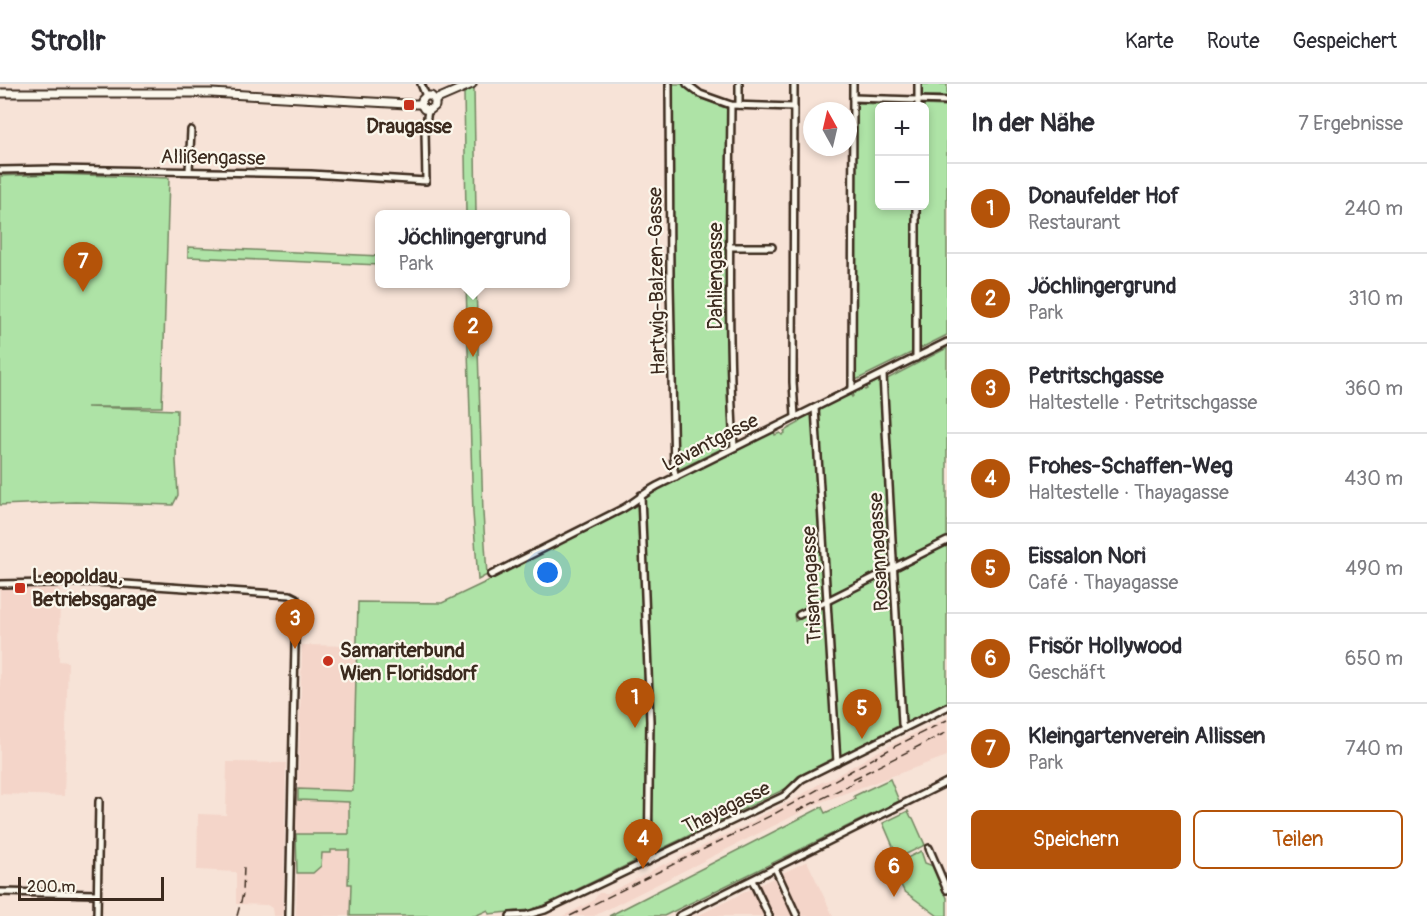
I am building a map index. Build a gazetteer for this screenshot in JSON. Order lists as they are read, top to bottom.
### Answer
{
  "streets": {
    "street": [
      "Allißengasse",
      "Dahliengasse",
      "Hartwig-Balzen-Gasse",
      "Lavantgasse",
      "Rosannagasse",
      "Trisannagasse",
      "Thayagasse"
    ]
  },
  "crossings": [
    ["Dahliengasse", "Lavantgasse"],
    ["Hartwig-Balzen-Gasse", "Lavantgasse"],
    ["Lavantgasse", "Rosannagasse"],
    ["Lavantgasse", "Trisannagasse"],
    ["Rosannagasse", "Thayagasse"],
    ["Trisannagasse", "Thayagasse"]
  ],
  "places": {
    "transit": ["Draugasse", "Leopoldau, Betriebsgarage"],
    "other": ["Samariterbund Wien Floridsdorf"]
  },
  "scale_bar": "200 m",
  "north": "top",
  "page": {
    "header": "Strollr",
    "nav": ["Karte", "Route", "Gespeichert"],
    "heading": ["In der Nähe", "7 Ergebnisse"],
    "map_buttons": ["+", "−"],
    "list": [
      {
        "mark": "1",
        "name": "Donaufelder Hof",
        "note": "Restaurant",
        "value": "240 m"
      },
      {
        "mark": "2",
        "name": "Jöchlingergrund",
        "note": "Park",
        "value": "310 m"
      },
      {
        "mark": "3",
        "name": "Petritschgasse",
        "note": "Haltestelle · Petritschgasse",
        "value": "360 m"
      },
      {
        "mark": "4",
        "name": "Frohes-Schaffen-Weg",
        "note": "Haltestelle · Thayagasse",
        "value": "430 m"
      },
      {
        "mark": "5",
        "name": "Eissalon Nori",
        "note": "Café · Thayagasse",
        "value": "490 m"
      },
      {
        "mark": "6",
        "name": "Frisör Hollywood",
        "note": "Geschäft",
        "value": "650 m"
      },
      {
        "mark": "7",
        "name": "Kleingartenverein Allissen",
        "note": "Park",
        "value": "740 m"
      }
    ],
    "popup": ["Jöchlingergrund", "Park"],
    "pins": [
      "7",
      "2",
      "3",
      "1",
      "5",
      "4",
      "6"
    ],
    "buttons": ["Speichern", "Teilen"],
    "scale": "200 m"
  }
}
